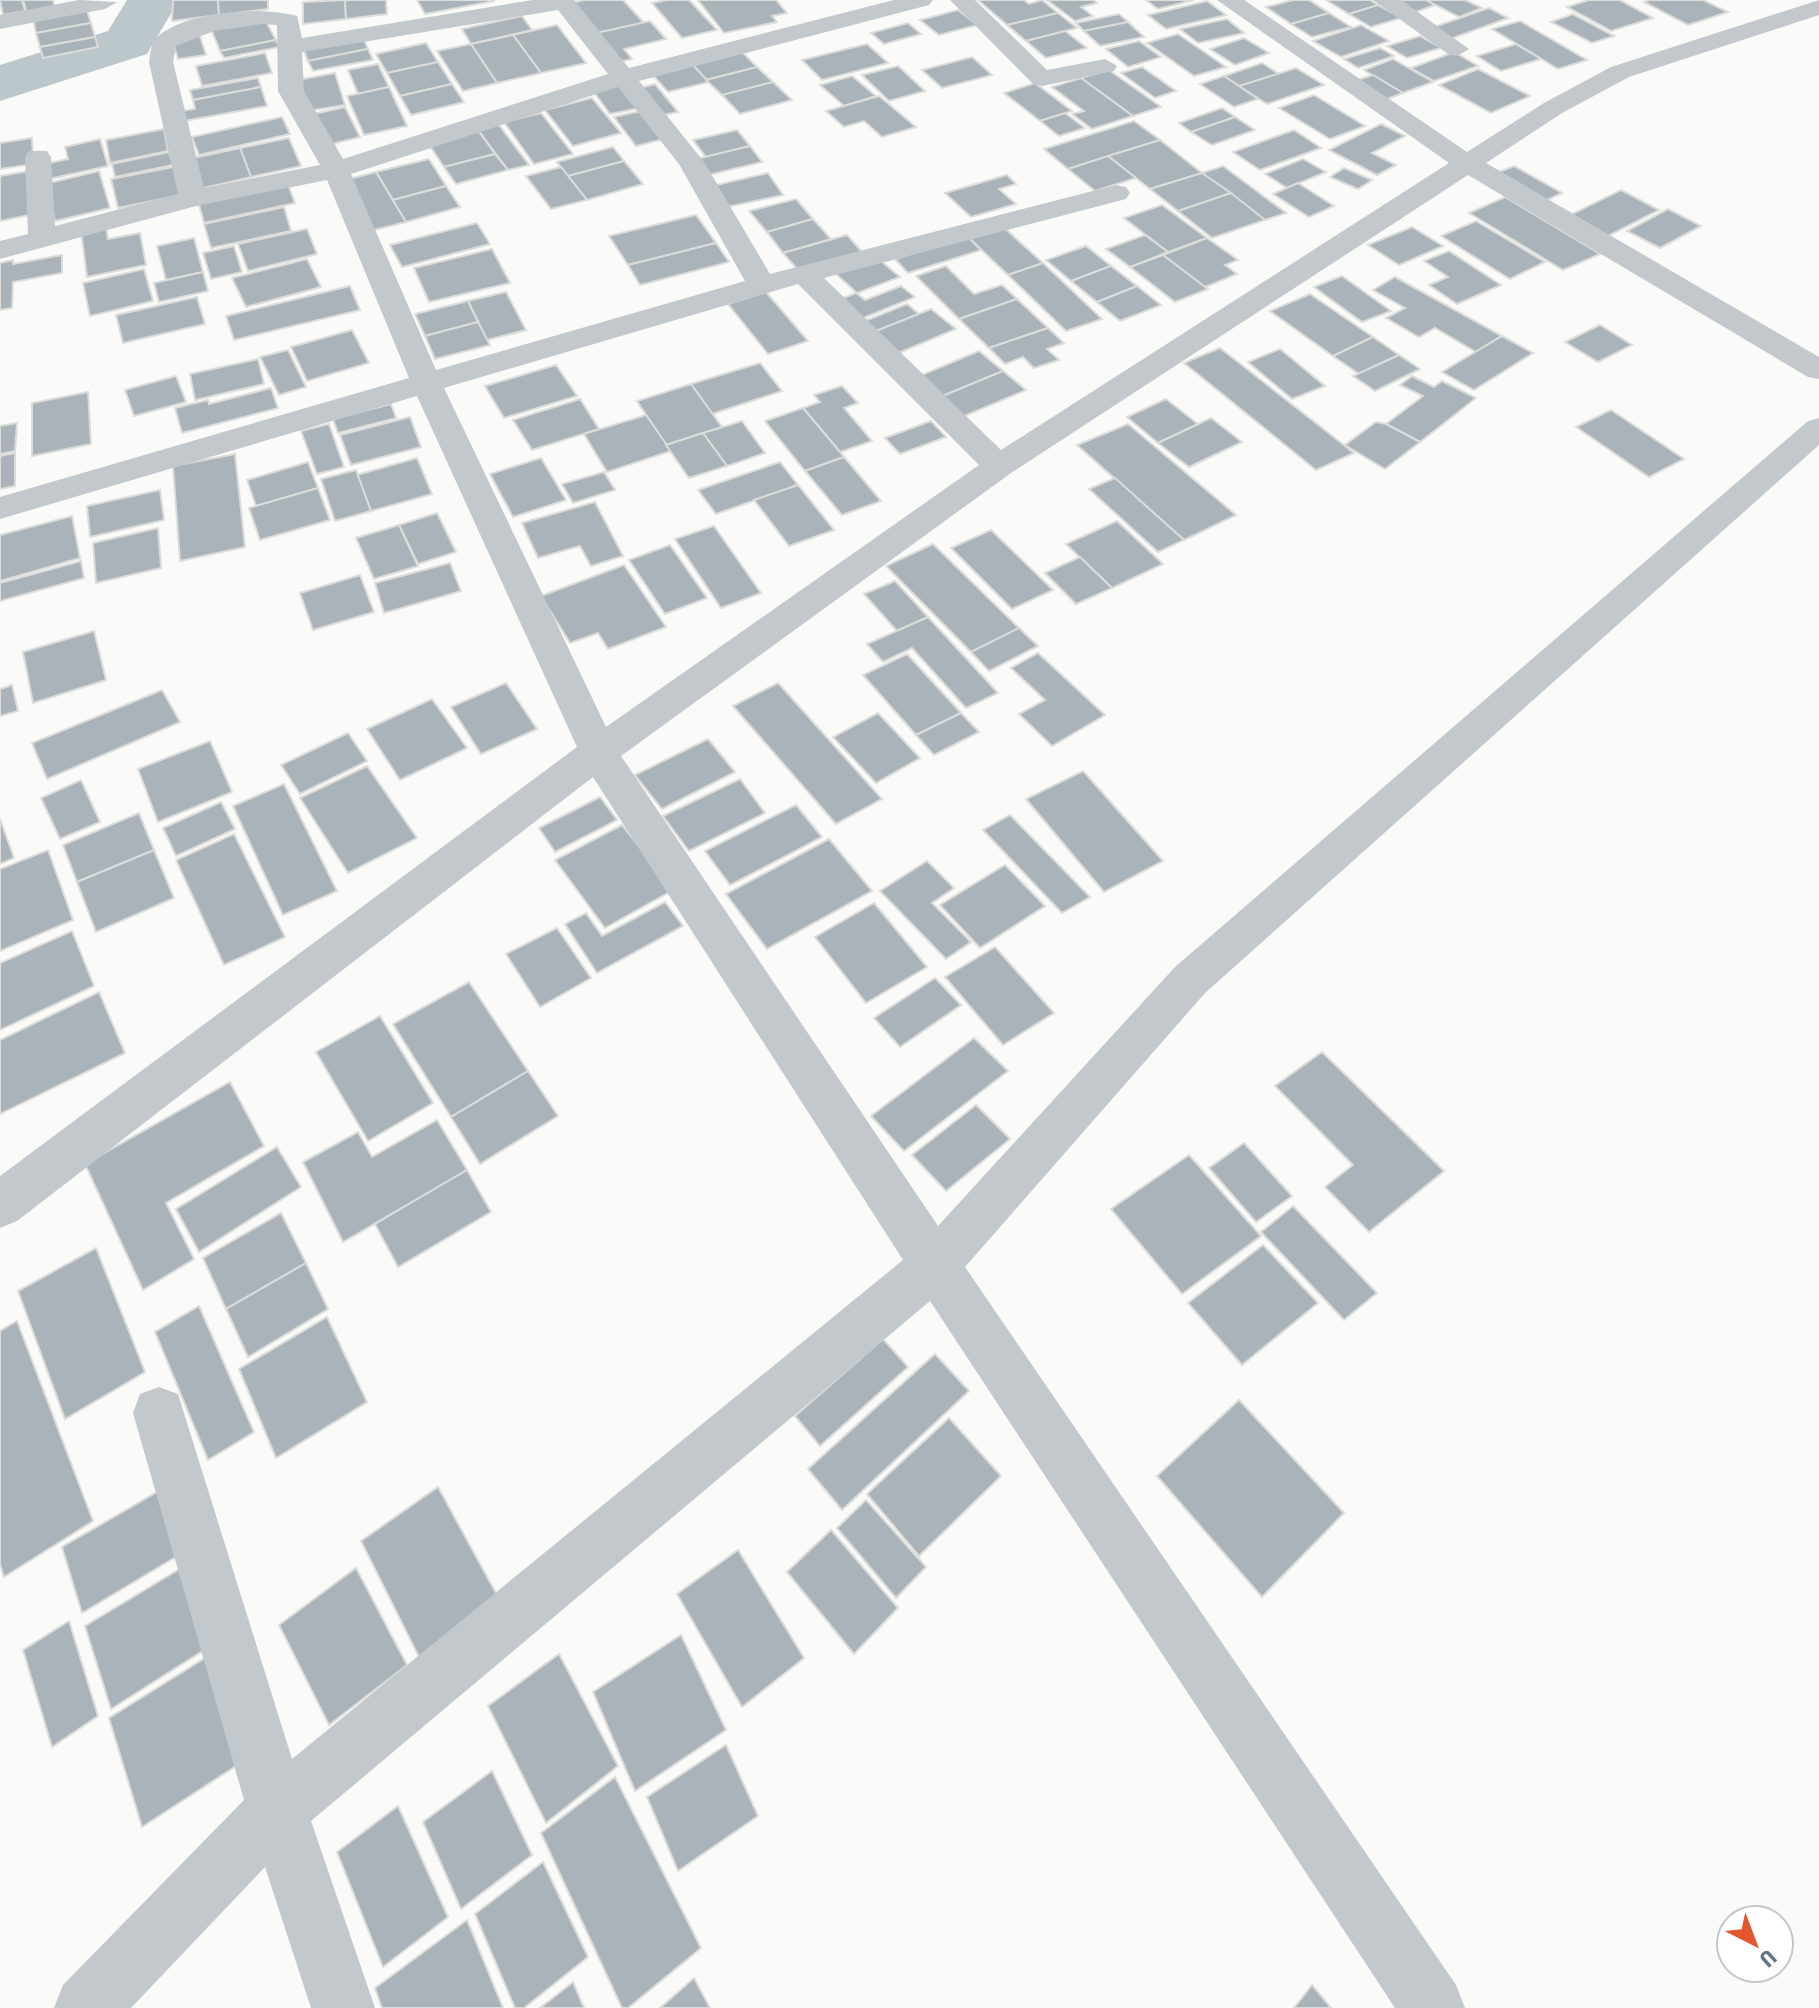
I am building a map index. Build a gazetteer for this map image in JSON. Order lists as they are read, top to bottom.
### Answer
{
  "north": "bottom right"
}
